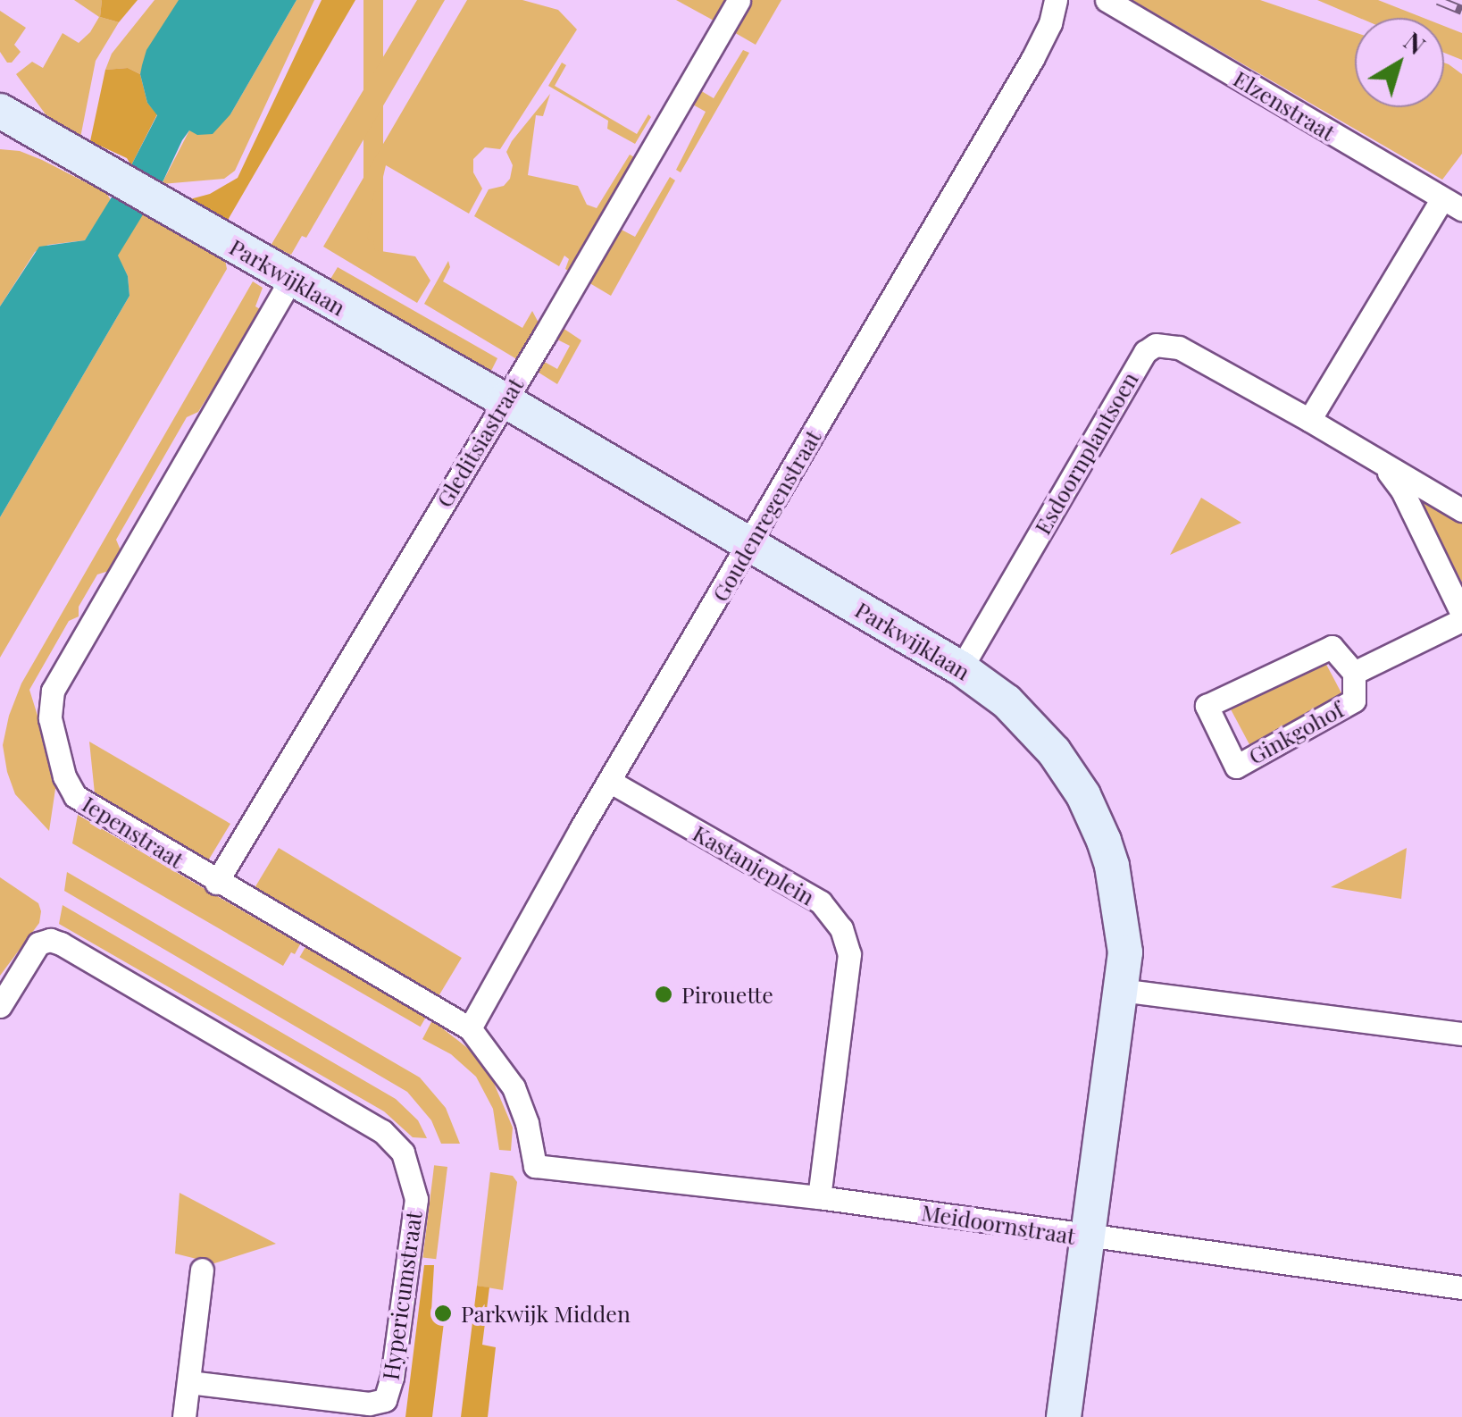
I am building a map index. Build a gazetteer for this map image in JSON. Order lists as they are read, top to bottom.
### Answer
{
  "streets": {
    "street": [
      "Elzenstraat",
      "Parkwijklaan",
      "Gleditsiastraat",
      "Esdoornplantsoen",
      "Goudenregenstraat",
      "Ginkgohof",
      "Iepenstraat",
      "Kastanjeplein",
      "Meidoornstraat",
      "Hypericumstraat"
    ]
  },
  "crossings": [
    ["Parkwijklaan", "Gleditsiastraat"],
    ["Parkwijklaan", "Esdoornplantsoen"],
    ["Parkwijklaan", "Goudenregenstraat"],
    ["Parkwijklaan", "Iepenstraat"],
    ["Parkwijklaan", "Meidoornstraat"],
    ["Gleditsiastraat", "Iepenstraat"],
    ["Goudenregenstraat", "Iepenstraat"],
    ["Goudenregenstraat", "Kastanjeplein"],
    ["Iepenstraat", "Meidoornstraat"],
    ["Kastanjeplein", "Meidoornstraat"]
  ],
  "places": ["Pirouette", "Parkwijk Midden"],
  "north": "top right"
}
